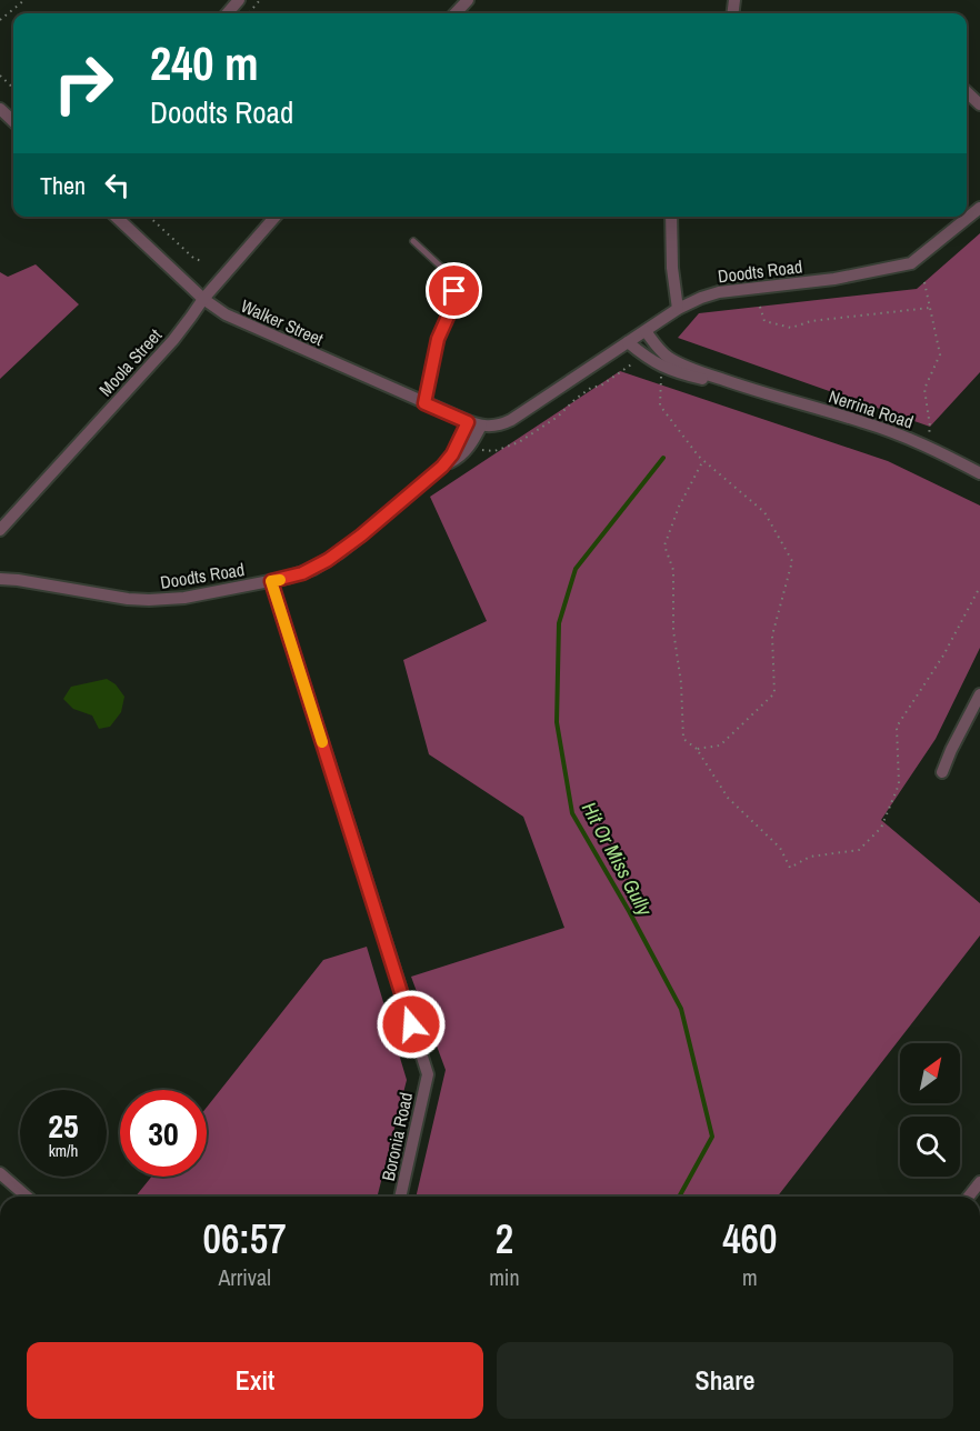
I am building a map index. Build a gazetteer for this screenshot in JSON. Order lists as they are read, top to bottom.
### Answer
{
  "streets": {
    "street": [
      "Doodts Road",
      "Walker Street",
      "Moola Street",
      "Nerrina Road",
      "Boronia Road"
    ]
  },
  "crossings": [
    ["Doodts Road", "Walker Street"],
    ["Doodts Road", "Nerrina Road"],
    ["Doodts Road", "Boronia Road"],
    ["Walker Street", "Moola Street"]
  ],
  "water": ["Hit Or Miss Gully"],
  "north": "top right",
  "page": {
    "turn": ["240 m", "Doodts Road"],
    "then": "Then",
    "speed": "25 km/h",
    "limit": "30",
    "eta": [
      "06:57",
      "Arrival",
      "2",
      "min",
      "460",
      "m"
    ],
    "buttons": ["Exit", "Share"]
  }
}
